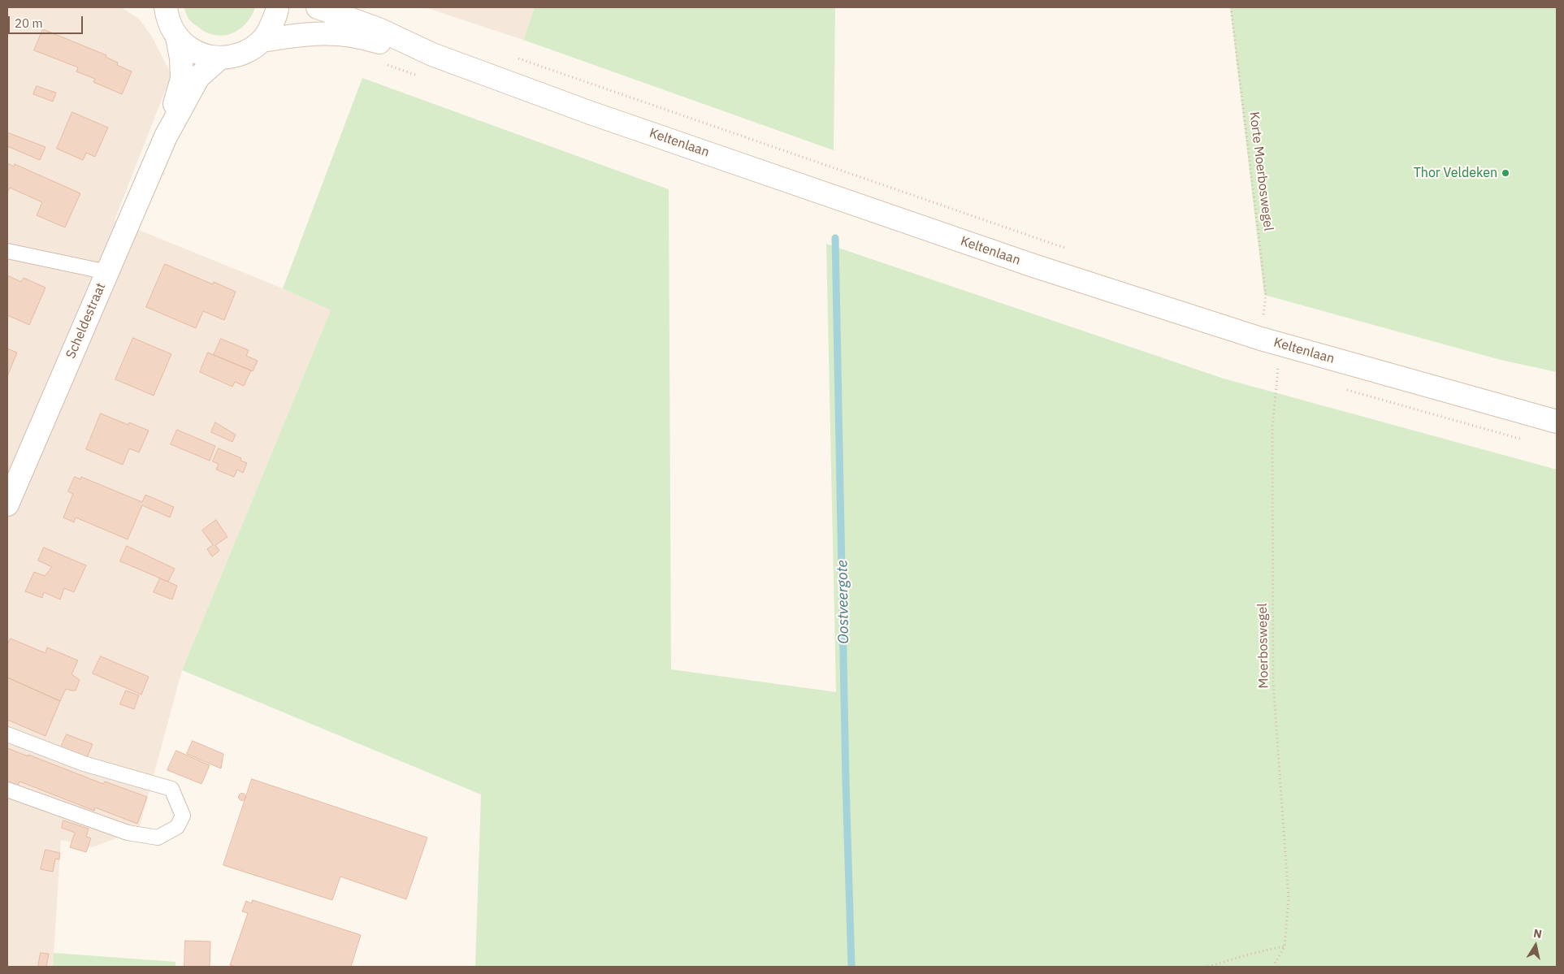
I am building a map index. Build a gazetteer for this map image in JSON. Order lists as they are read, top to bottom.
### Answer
{
  "streets": {
    "main road": ["Keltenlaan", "Scheldestraat"],
    "path": ["Korte Moerboswegel", "Moerboswegel"]
  },
  "crossings": [
    ["Keltenlaan", "Korte Moerboswegel"],
    ["Keltenlaan", "Scheldestraat"],
    ["Keltenlaan", "Moerboswegel"],
    ["Korte Moerboswegel", "Moerboswegel"]
  ],
  "water": ["Oostveergote"],
  "places": ["Thor Veldeken"],
  "scale_bar": "20 m",
  "north": "top"
}
